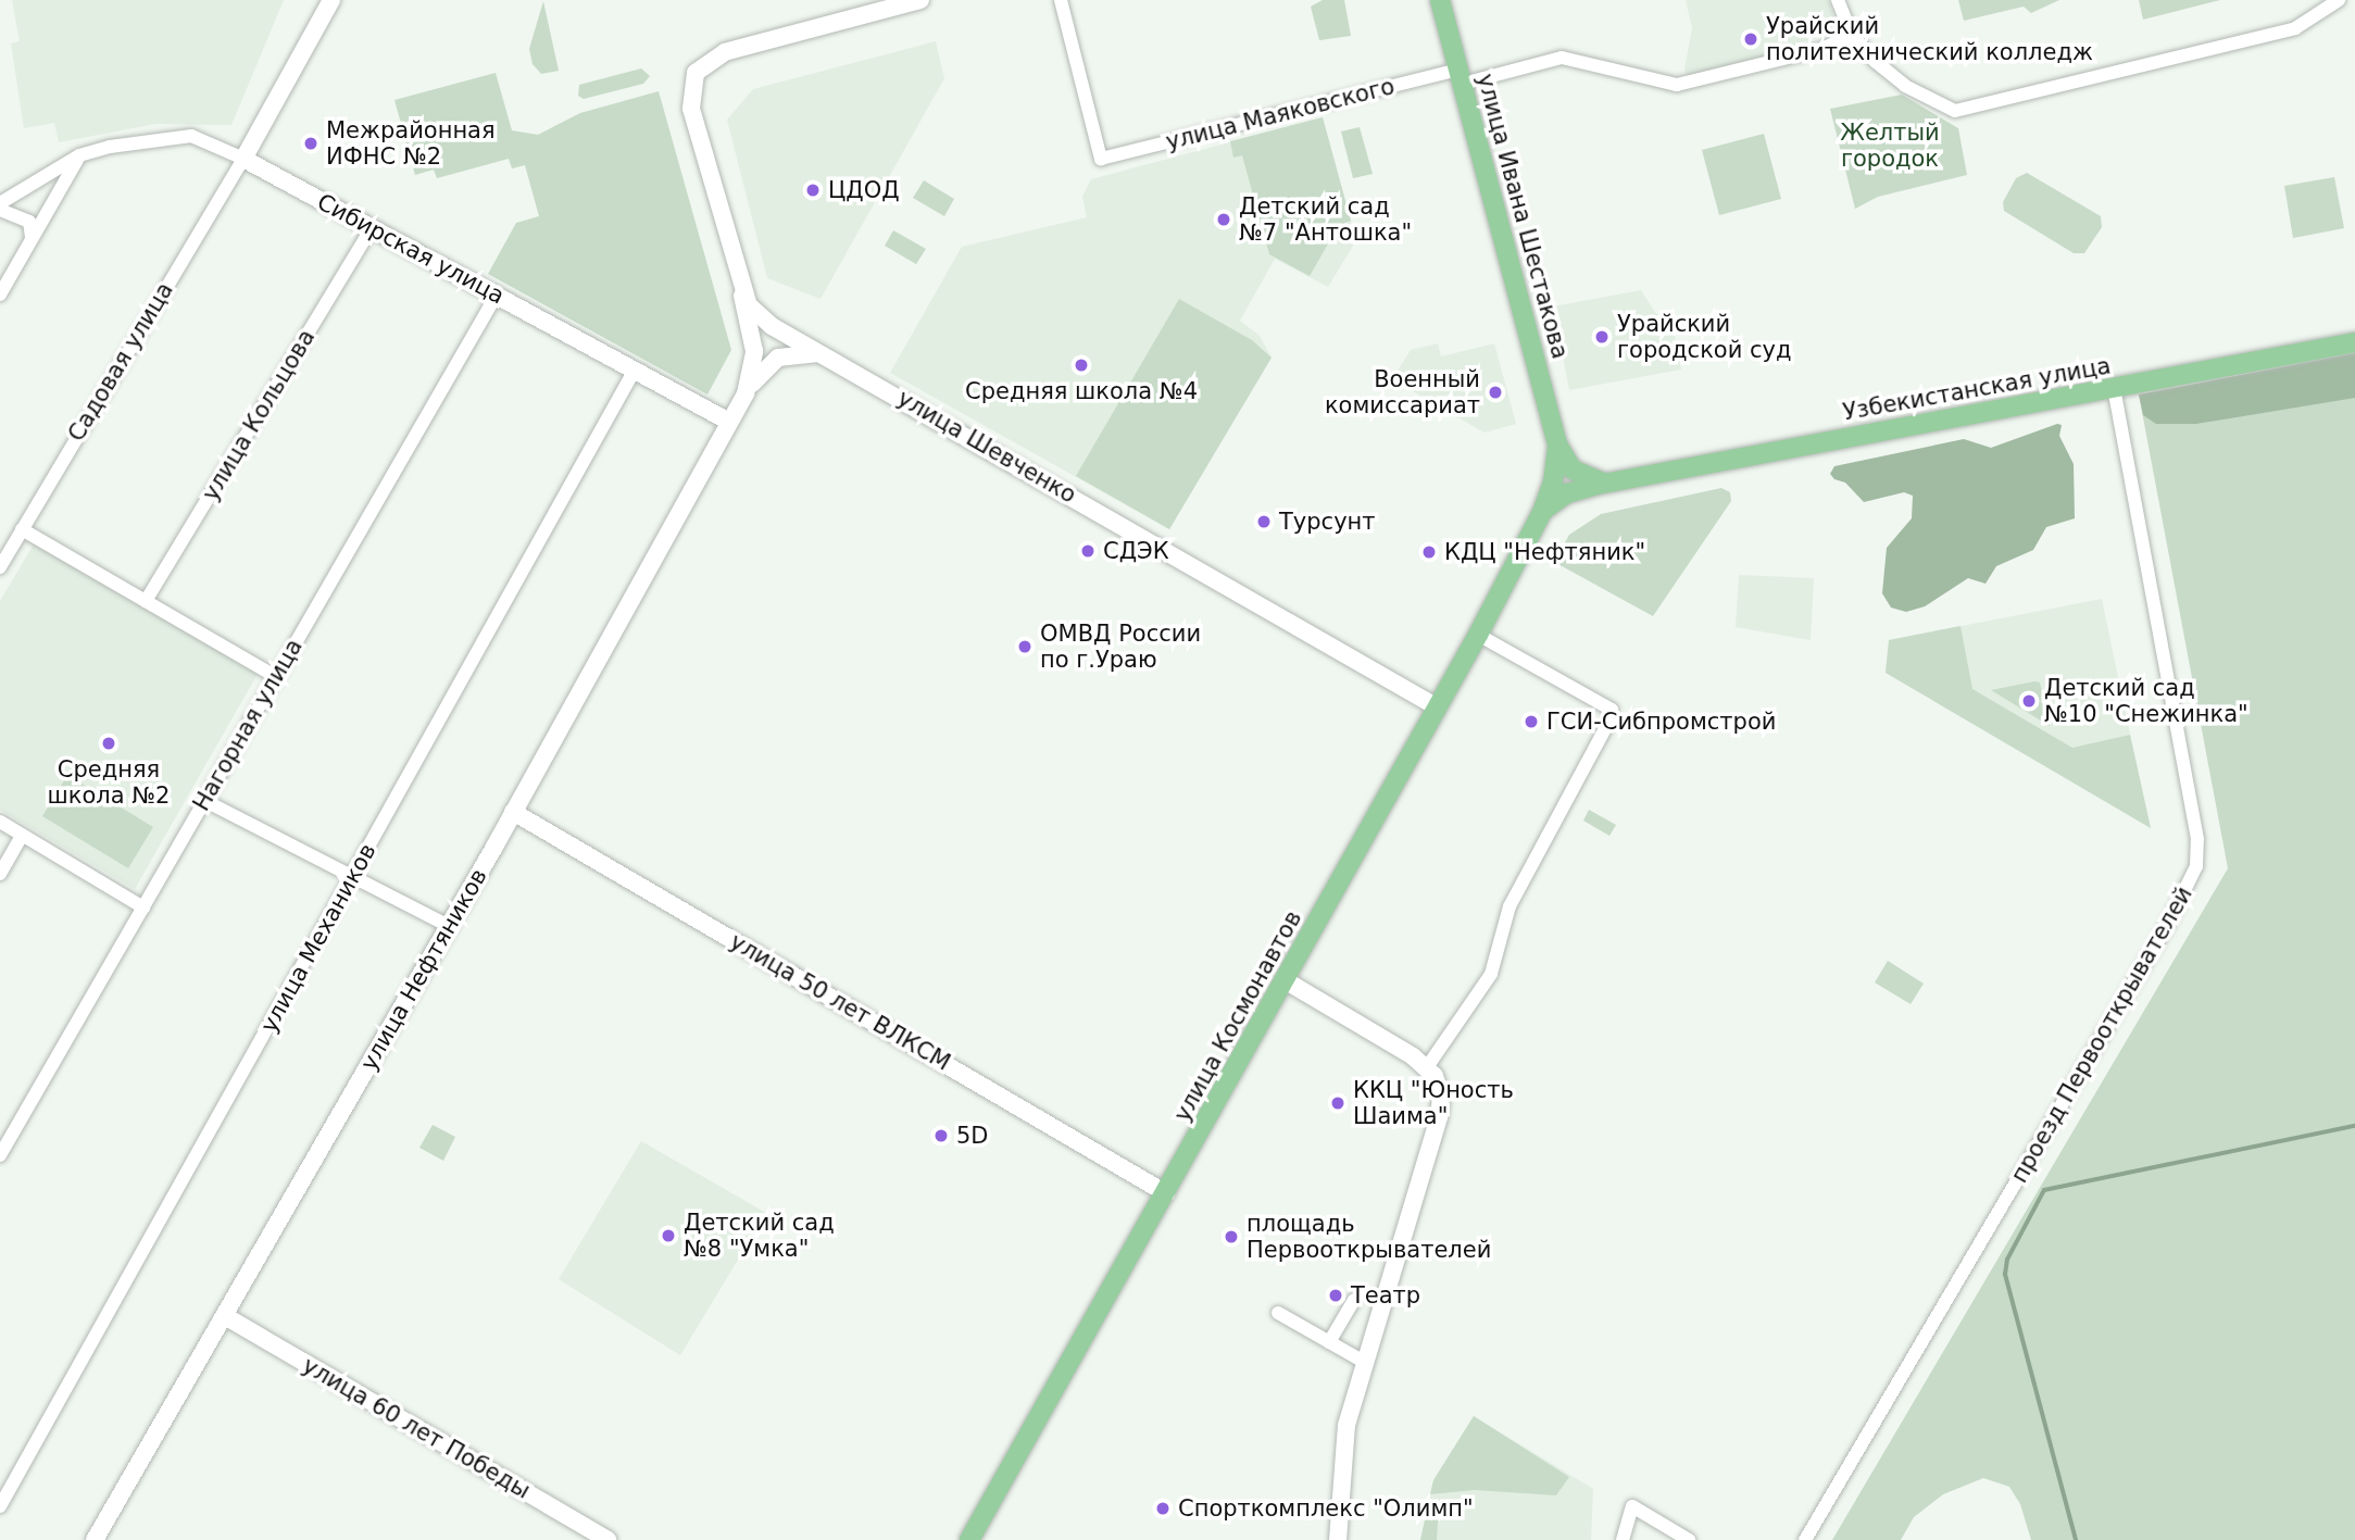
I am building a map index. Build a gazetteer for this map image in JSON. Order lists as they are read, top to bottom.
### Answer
{
  "streets": {
    "main road": [
      "улица Ивана Шестакова",
      "Сибирская улица",
      "Узбекистанская улица",
      "улица Шевченко",
      "улица Нефтяников",
      "улица 50 лет ВЛКСМ",
      "улица Космонавтов",
      "улица 60 лет Победы"
    ],
    "street": [
      "улица Маяковского",
      "Садовая улица",
      "улица Кольцова",
      "Нагорная улица",
      "улица Механиков",
      "проезд Первооткрывателей"
    ]
  },
  "crossings": [
    ["улица Маяковского", "улица Ивана Шестакова"],
    ["улица Ивана Шестакова", "улица Космонавтов"],
    ["Сибирская улица", "Садовая улица"],
    ["Сибирская улица", "улица Кольцова"],
    ["Сибирская улица", "Нагорная улица"],
    ["Сибирская улица", "улица Механиков"],
    ["Сибирская улица", "улица Нефтяников"],
    ["Узбекистанская улица", "улица Космонавтов"],
    ["Узбекистанская улица", "проезд Первооткрывателей"],
    ["улица Шевченко", "улица Нефтяников"],
    ["улица Шевченко", "улица Космонавтов"],
    ["улица Нефтяников", "улица 50 лет ВЛКСМ"],
    ["улица Нефтяников", "улица 60 лет Победы"],
    ["улица 50 лет ВЛКСМ", "улица Космонавтов"]
  ],
  "parks": ["Желтый городок"],
  "places": [
    "Урайский политехнический колледж",
    "Межрайонная ИФНС №2",
    "ЦДОД",
    "Детский сад №7 \"Антошка\"",
    "Урайский городской суд",
    "Средняя школа №4",
    "Военный комиссариат",
    "Турсунт",
    "СДЭК",
    "КДЦ \"Нефтяник\"",
    "ОМВД России по г.Ураю",
    "Детский сад №10 \"Снежинка\"",
    "ГСИ-Сибпромстрой",
    "Средняя школа №2",
    "ККЦ \"Юность Шаима\"",
    "5D",
    "Детский сад №8 \"Умка\"",
    "площадь Первооткрывателей",
    "Театр",
    "Спорткомплекс \"Олимп\""
  ]
}
